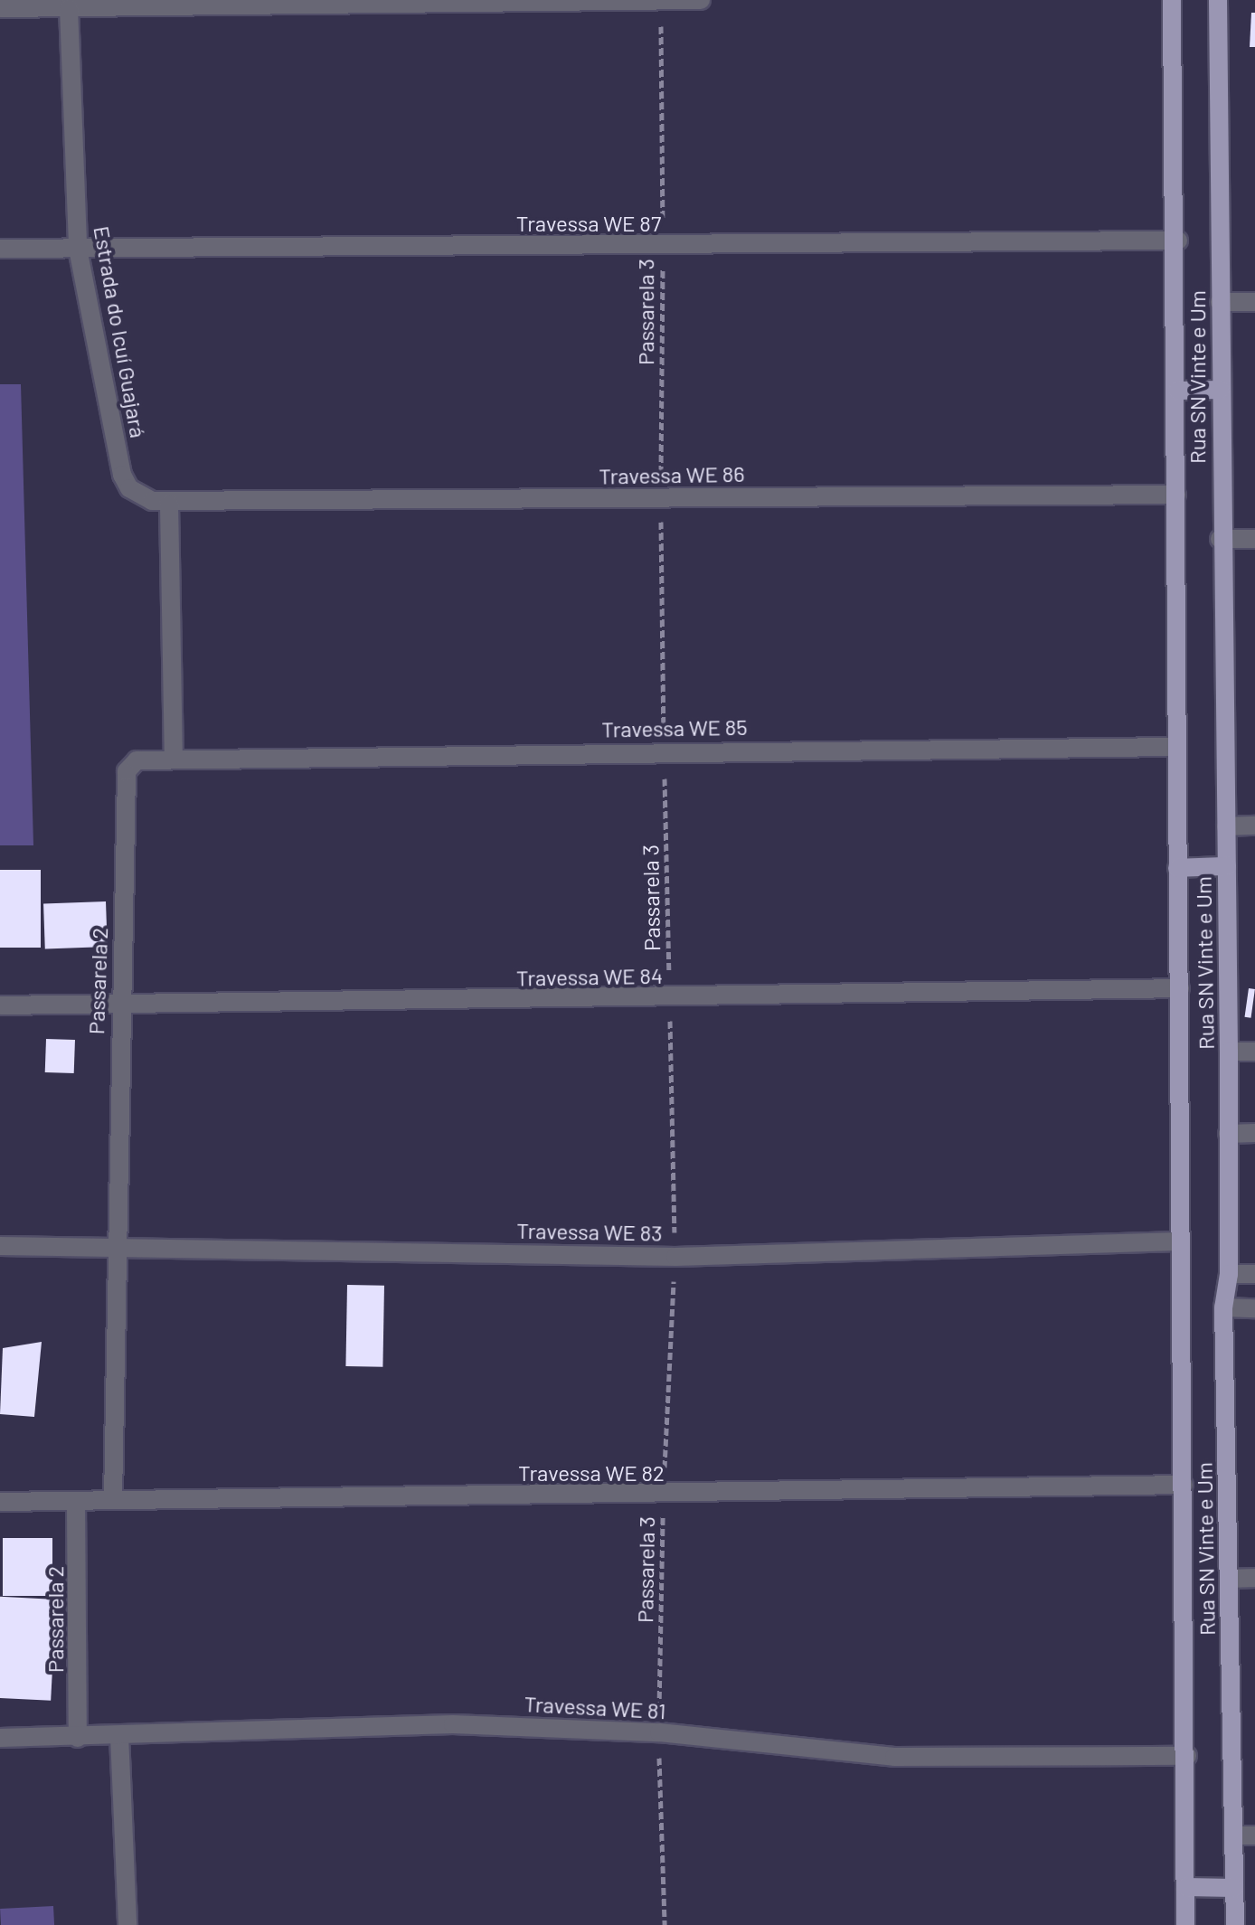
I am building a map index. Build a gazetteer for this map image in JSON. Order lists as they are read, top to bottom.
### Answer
{
  "streets": {
    "main road": ["Rua SN Vinte e Um"],
    "street": [
      "Travessa WE 87",
      "Estrada do Icuí Guajará",
      "Travessa WE 86",
      "Travessa WE 85",
      "Travessa WE 84",
      "Passarela 2",
      "Travessa WE 83",
      "Travessa WE 82",
      "Travessa WE 81"
    ],
    "path": ["Passarela 3"]
  },
  "crossings": [
    ["Travessa WE 87", "Passarela 3"],
    ["Travessa WE 87", "Estrada do Icuí Guajará"],
    ["Travessa WE 87", "Rua SN Vinte e Um"],
    ["Passarela 3", "Travessa WE 86"],
    ["Passarela 3", "Travessa WE 85"],
    ["Passarela 3", "Travessa WE 84"],
    ["Passarela 3", "Travessa WE 83"],
    ["Passarela 3", "Travessa WE 82"],
    ["Passarela 3", "Travessa WE 81"],
    ["Estrada do Icuí Guajará", "Travessa WE 86"],
    ["Rua SN Vinte e Um", "Travessa WE 86"],
    ["Rua SN Vinte e Um", "Travessa WE 85"],
    ["Rua SN Vinte e Um", "Travessa WE 84"],
    ["Rua SN Vinte e Um", "Travessa WE 83"],
    ["Rua SN Vinte e Um", "Travessa WE 82"],
    ["Rua SN Vinte e Um", "Travessa WE 81"],
    ["Travessa WE 85", "Passarela 2"],
    ["Travessa WE 84", "Passarela 2"],
    ["Passarela 2", "Travessa WE 83"],
    ["Passarela 2", "Travessa WE 82"],
    ["Passarela 2", "Travessa WE 81"]
  ]
}
